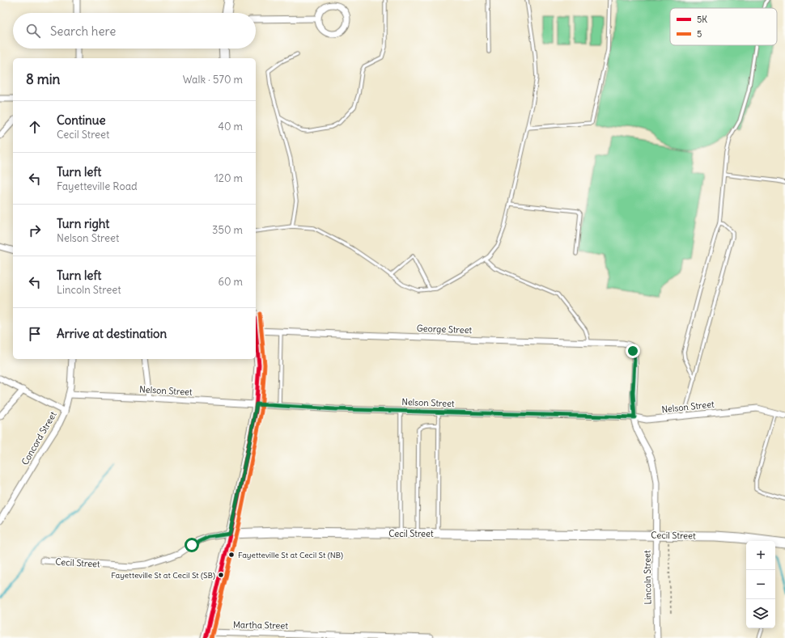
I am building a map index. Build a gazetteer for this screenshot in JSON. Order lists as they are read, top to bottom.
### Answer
{
  "streets": {
    "street": [
      "George Street",
      "Nelson Street",
      "Concord Street",
      "Cecil Street",
      "Lincoln Street",
      "Martha Street"
    ]
  },
  "crossings": [
    ["George Street", "Lincoln Street"],
    ["Nelson Street", "Concord Street"],
    ["Nelson Street", "Lincoln Street"],
    ["Cecil Street", "Lincoln Street"]
  ],
  "places": ["Fayetteville St at Cecil St (NB)", "Fayetteville St at Cecil St (SB)"],
  "lines": ["transit line 5", "transit line 5K"],
  "legend": ["5K", "5"],
  "page": {
    "search": "Search here",
    "heading": ["8 min", "Walk · 570 m"],
    "list": [
      ["Continue", "Cecil Street", "40 m"],
      ["Turn left", "Fayetteville Road", "120 m"],
      ["Turn right", "Nelson Street", "350 m"],
      ["Turn left", "Lincoln Street", "60 m"],
      "Arrive at destination"
    ],
    "map_buttons": ["+", "−"]
  }
}
